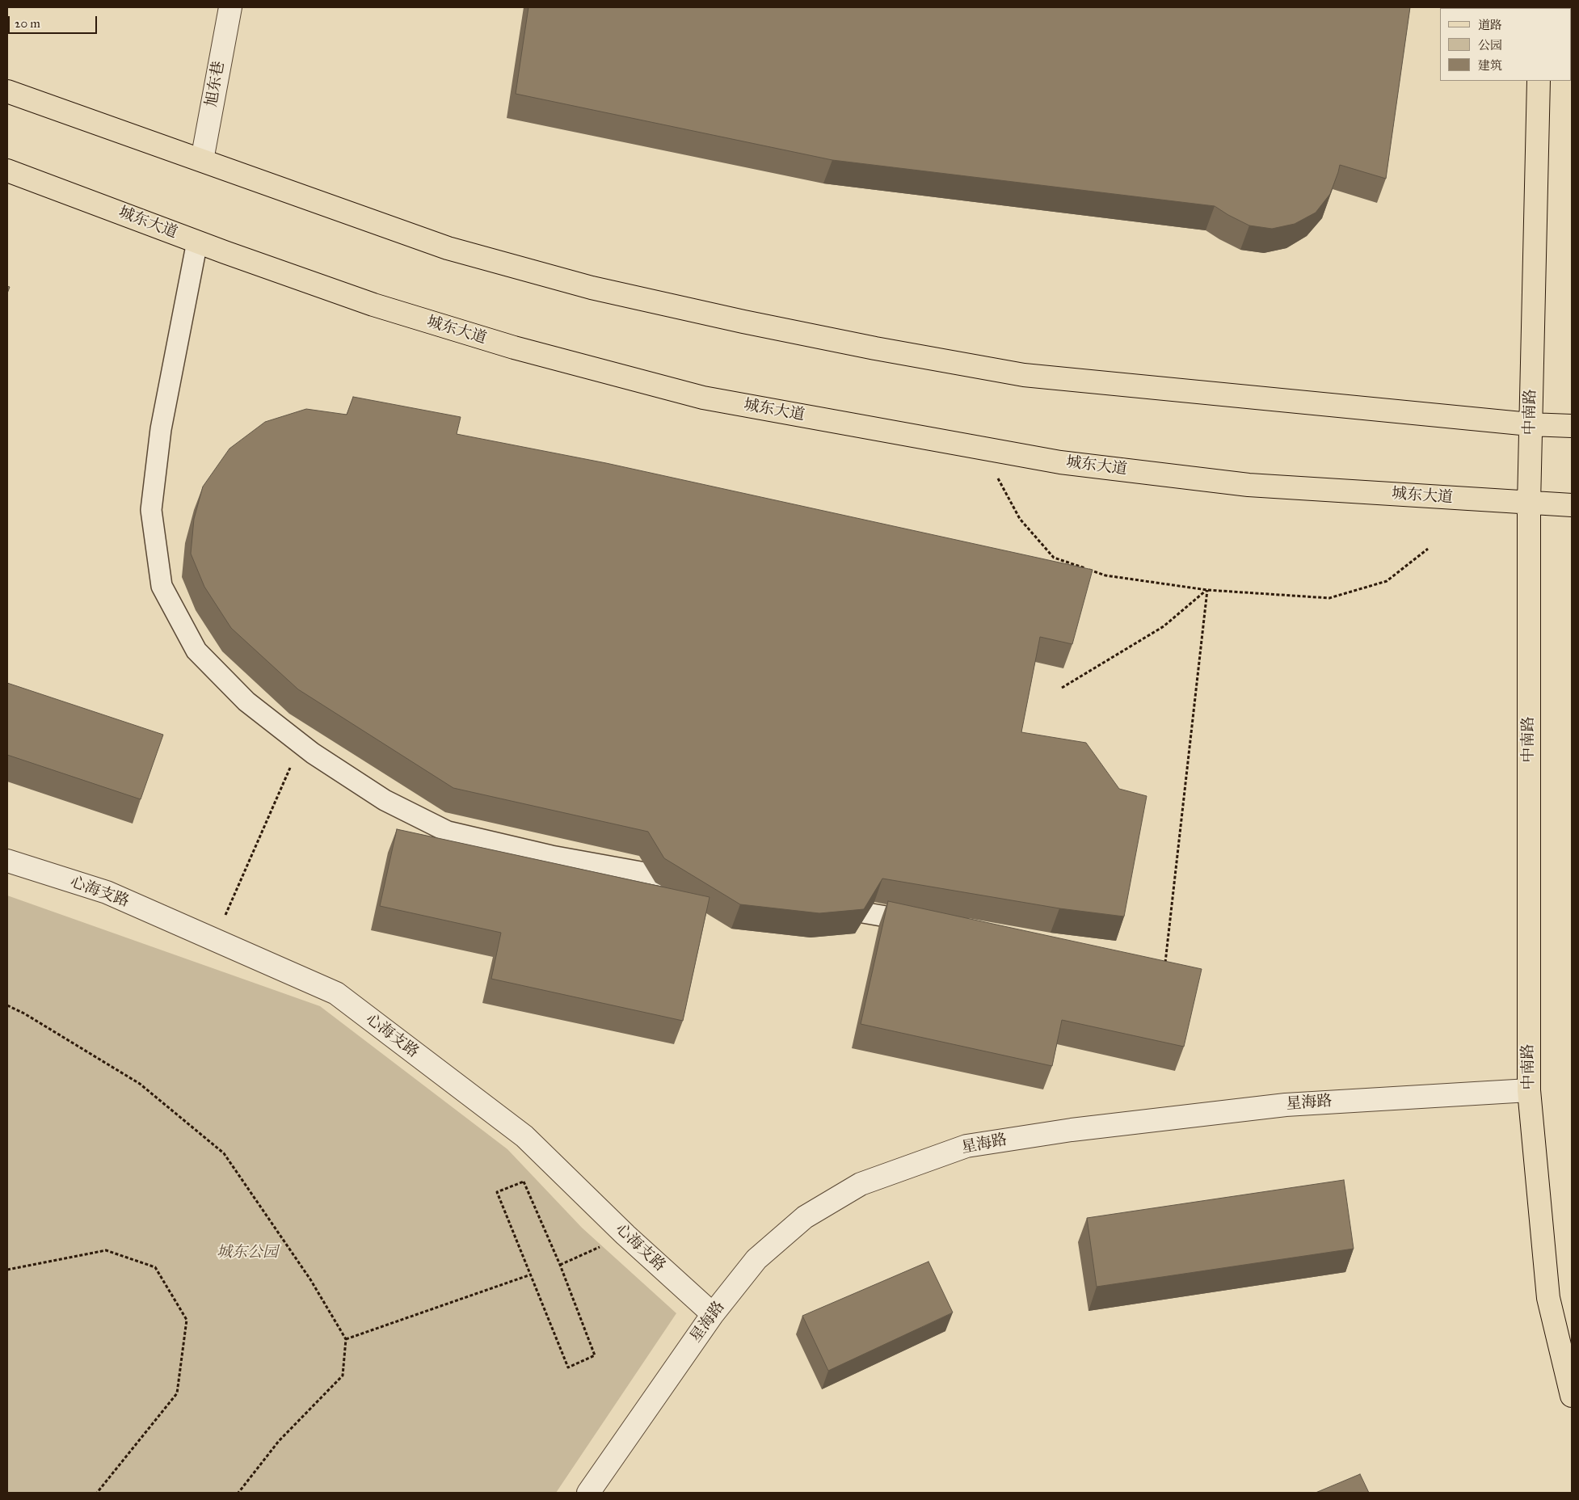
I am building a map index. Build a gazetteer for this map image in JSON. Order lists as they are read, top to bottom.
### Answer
{
  "streets": {
    "main road": ["城东大道", "中南路"],
    "street": ["旭东巷", "心海支路", "星海路"]
  },
  "crossings": [
    ["城东大道", "中南路"],
    ["中南路", "星海路"],
    ["心海支路", "星海路"]
  ],
  "parks": ["城东公园"],
  "legend": ["道路", "公园", "建筑"],
  "scale_bar": "20 m"
}
